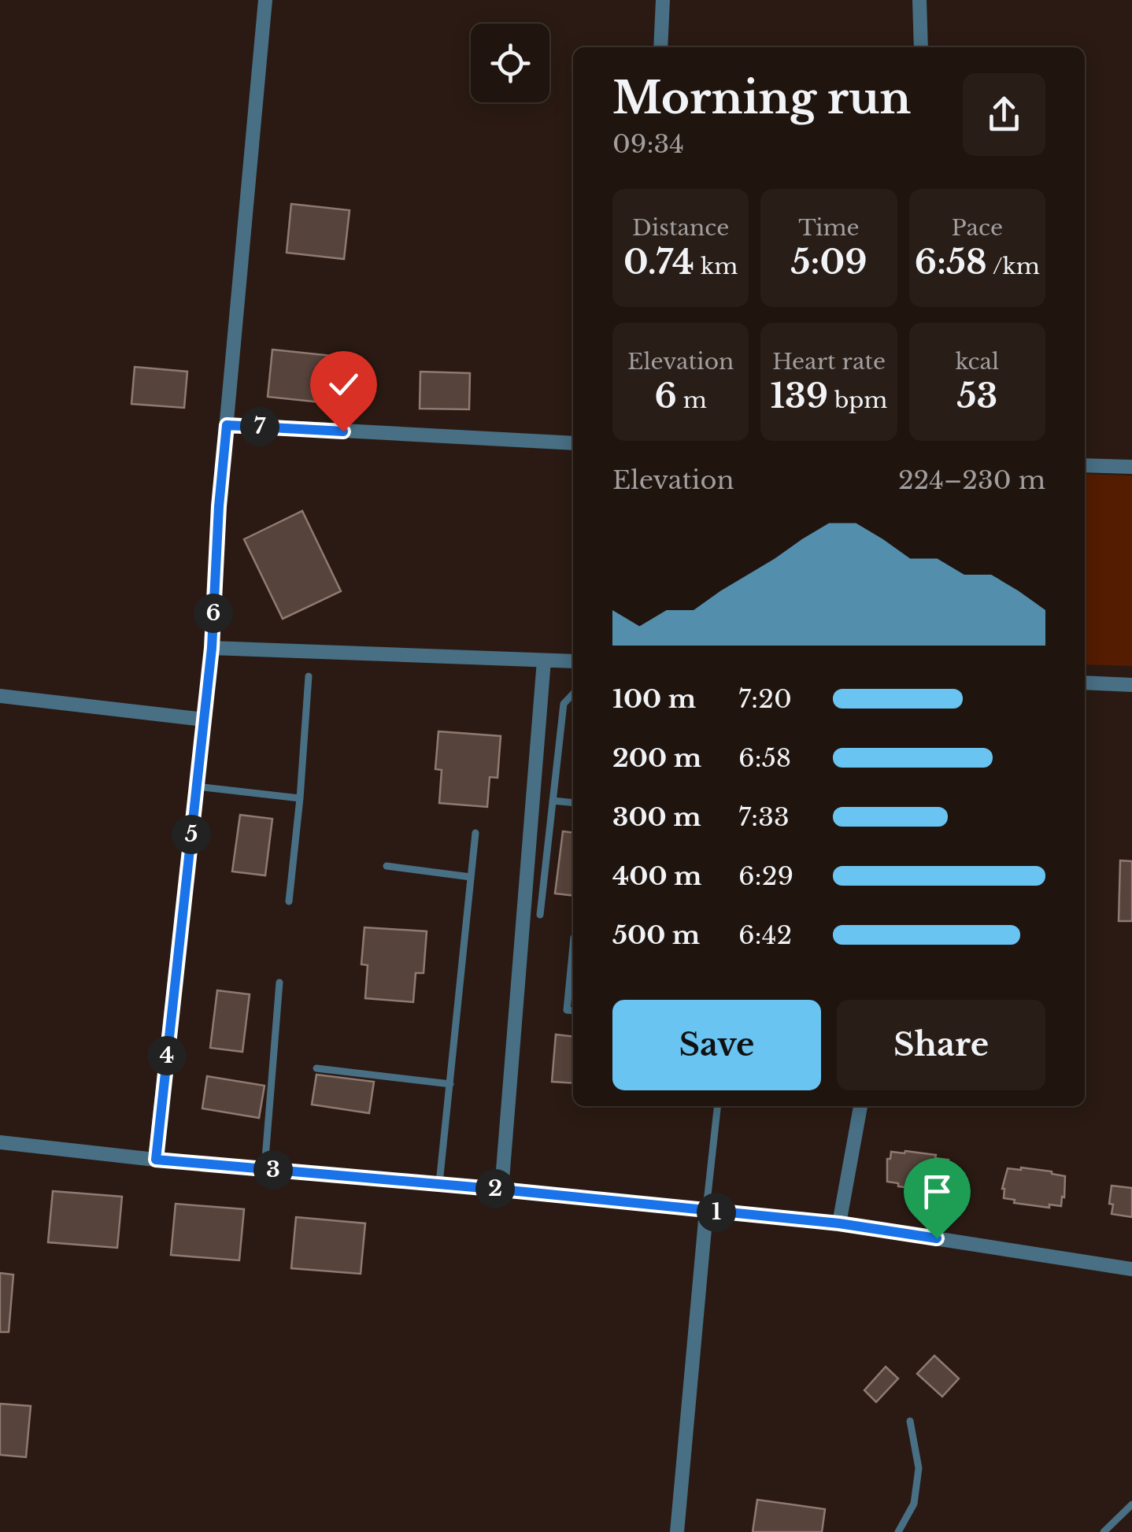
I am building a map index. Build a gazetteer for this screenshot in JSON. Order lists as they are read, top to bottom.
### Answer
{
  "page": {
    "heading": ["Morning run", "09:34"],
    "stats": [
      ["Distance", "0.74 km"],
      ["Time", "5:09"],
      ["Pace", "6:58 /km"],
      ["Elevation", "6 m"],
      ["Heart rate", "139 bpm"],
      ["kcal", "53"]
    ],
    "pins": [
      "7",
      "6",
      "5",
      "4",
      "3",
      "2",
      "1"
    ],
    "chart": ["Elevation", "224–230 m"],
    "list": [
      {
        "name": "100 m",
        "note": "7:20"
      },
      {
        "name": "200 m",
        "note": "6:58"
      },
      {
        "name": "300 m",
        "note": "7:33"
      },
      {
        "name": "400 m",
        "note": "6:29"
      },
      {
        "name": "500 m",
        "note": "6:42"
      }
    ],
    "buttons": ["Save", "Share"]
  }
}
